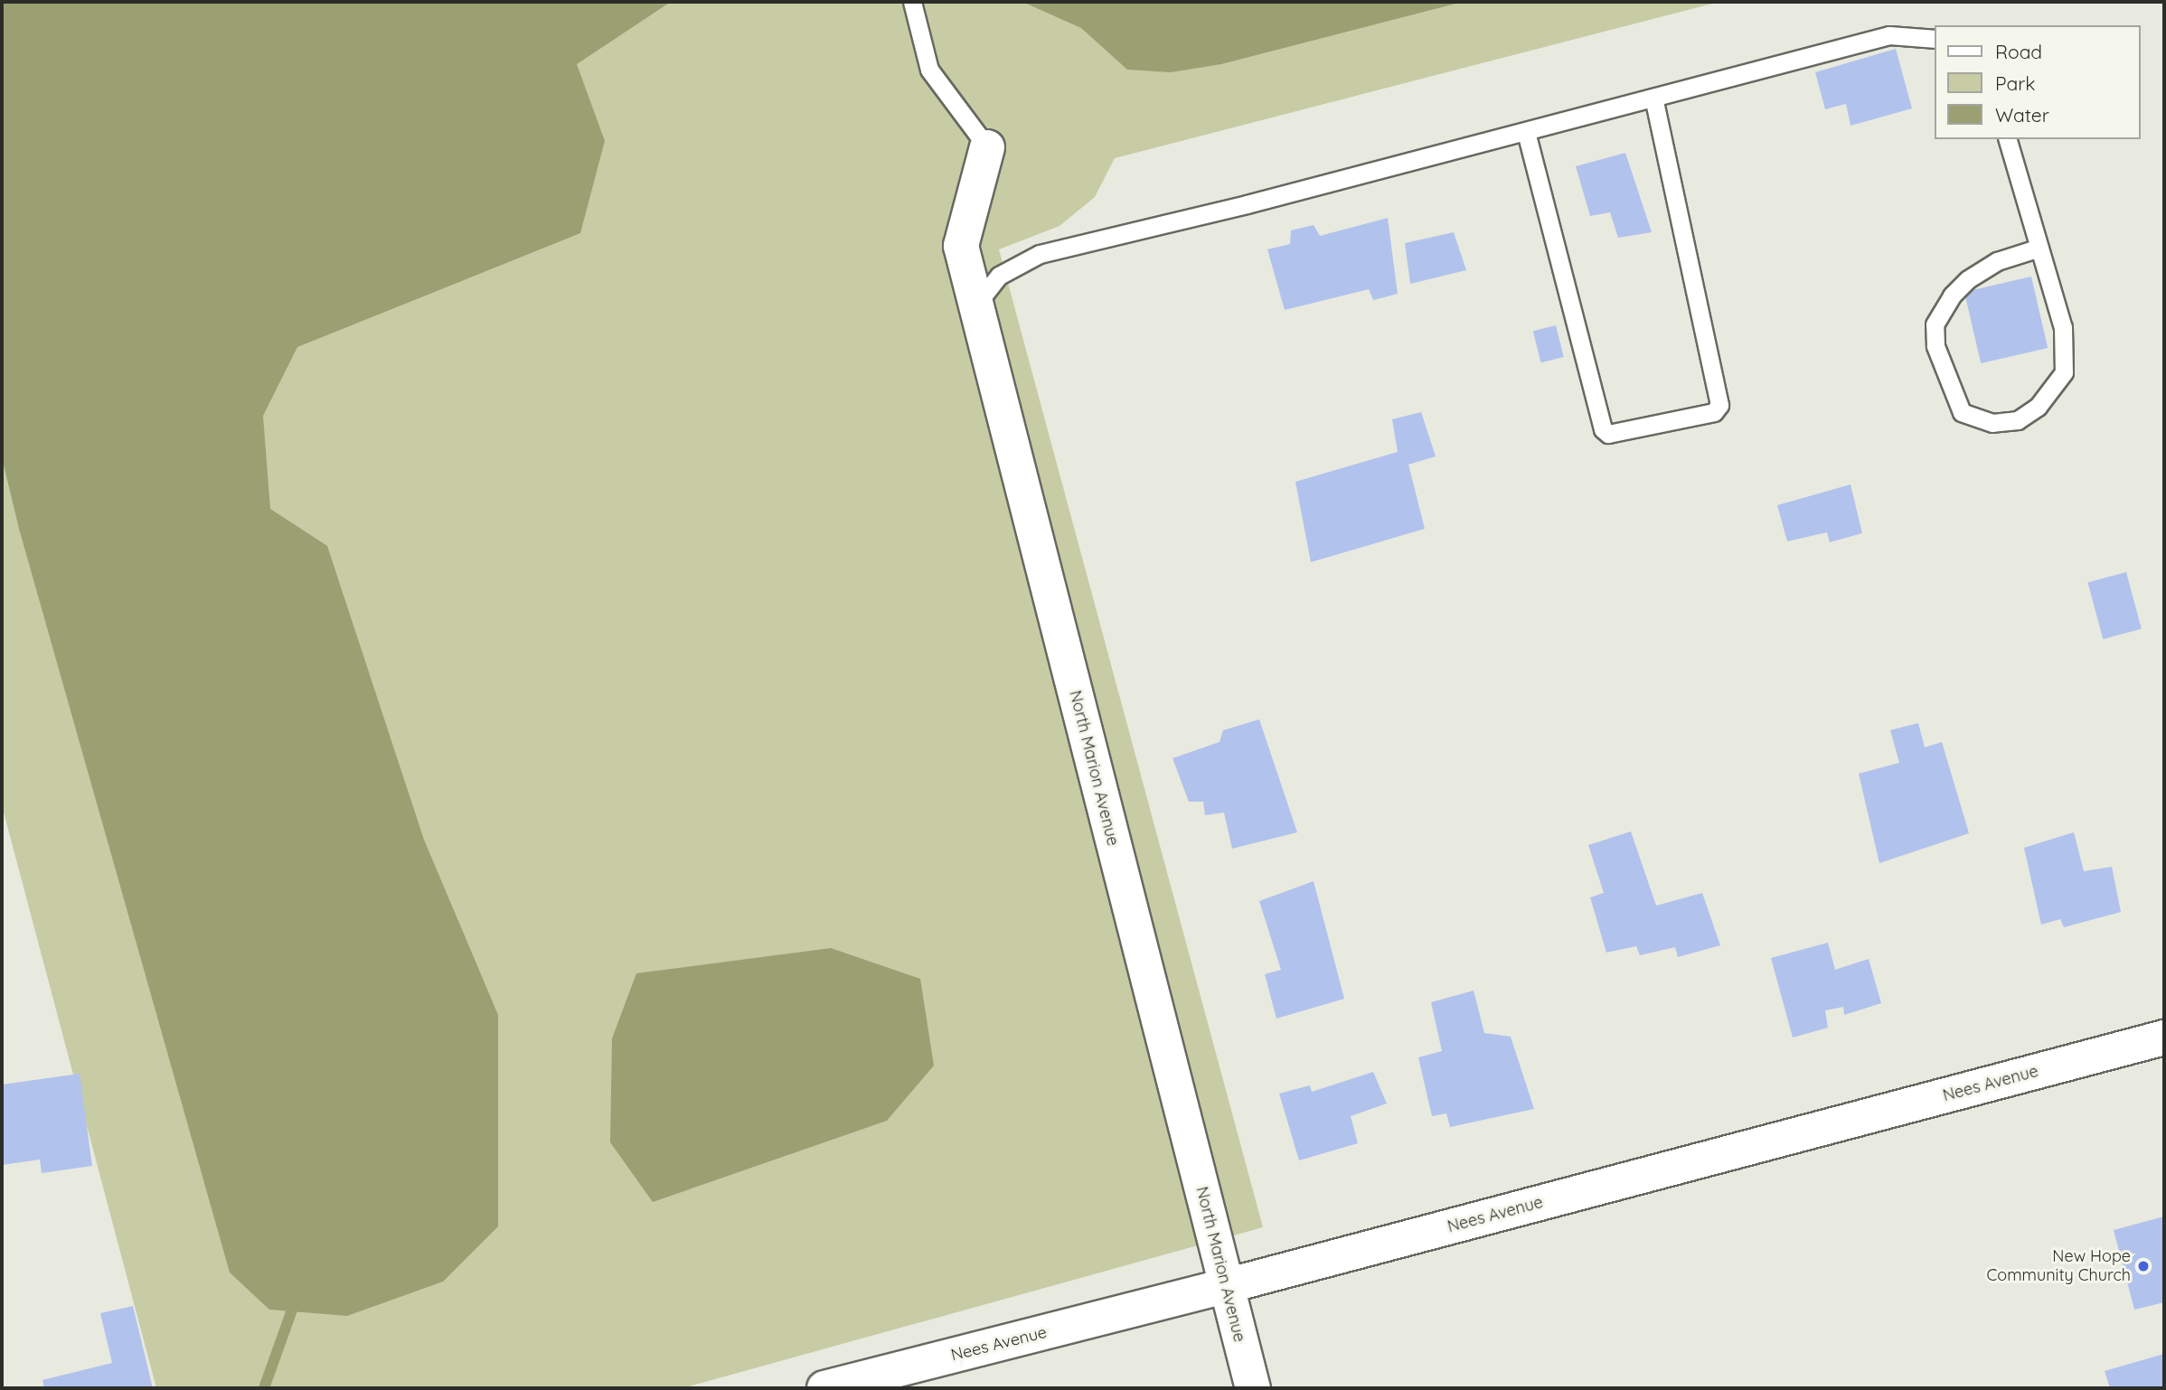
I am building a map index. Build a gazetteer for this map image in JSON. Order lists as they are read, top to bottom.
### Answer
{
  "streets": {
    "main road": ["North Marion Avenue", "Nees Avenue"]
  },
  "crossings": [
    ["North Marion Avenue", "Nees Avenue"]
  ],
  "places": ["New Hope Community Church"],
  "legend": ["Road", "Park", "Water"]
}
